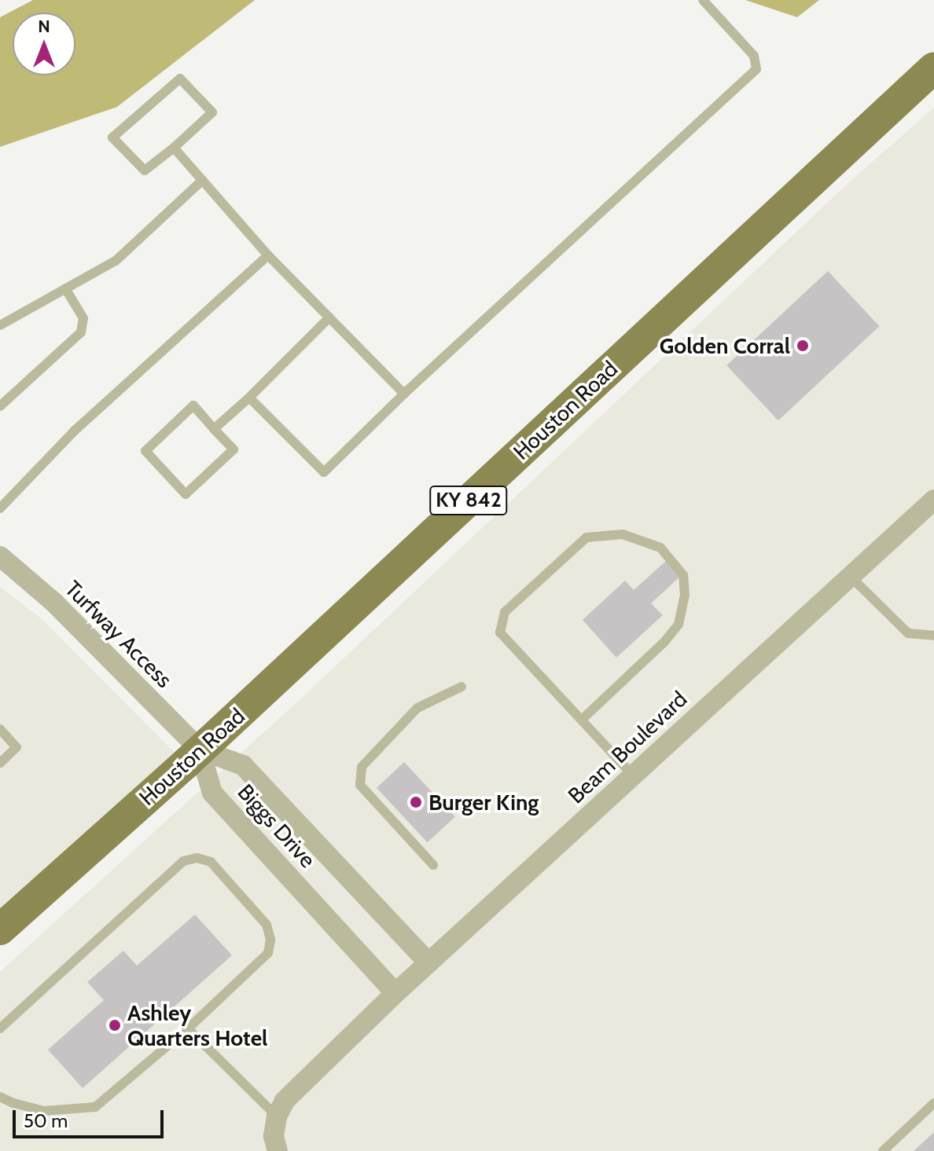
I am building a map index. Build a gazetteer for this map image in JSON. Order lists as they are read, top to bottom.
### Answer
{
  "streets": {
    "main road": ["Houston Road", "KY 842"],
    "street": ["Turfway Access", "Beam Boulevard", "Biggs Drive"]
  },
  "crossings": [
    ["Houston Road", "Turfway Access"],
    ["Houston Road", "Biggs Drive"],
    ["Turfway Access", "Biggs Drive"],
    ["Beam Boulevard", "Biggs Drive"]
  ],
  "places": ["Golden Corral", "Burger King", "Ashley Quarters Hotel"],
  "scale_bar": "50 m",
  "north": "top"
}
